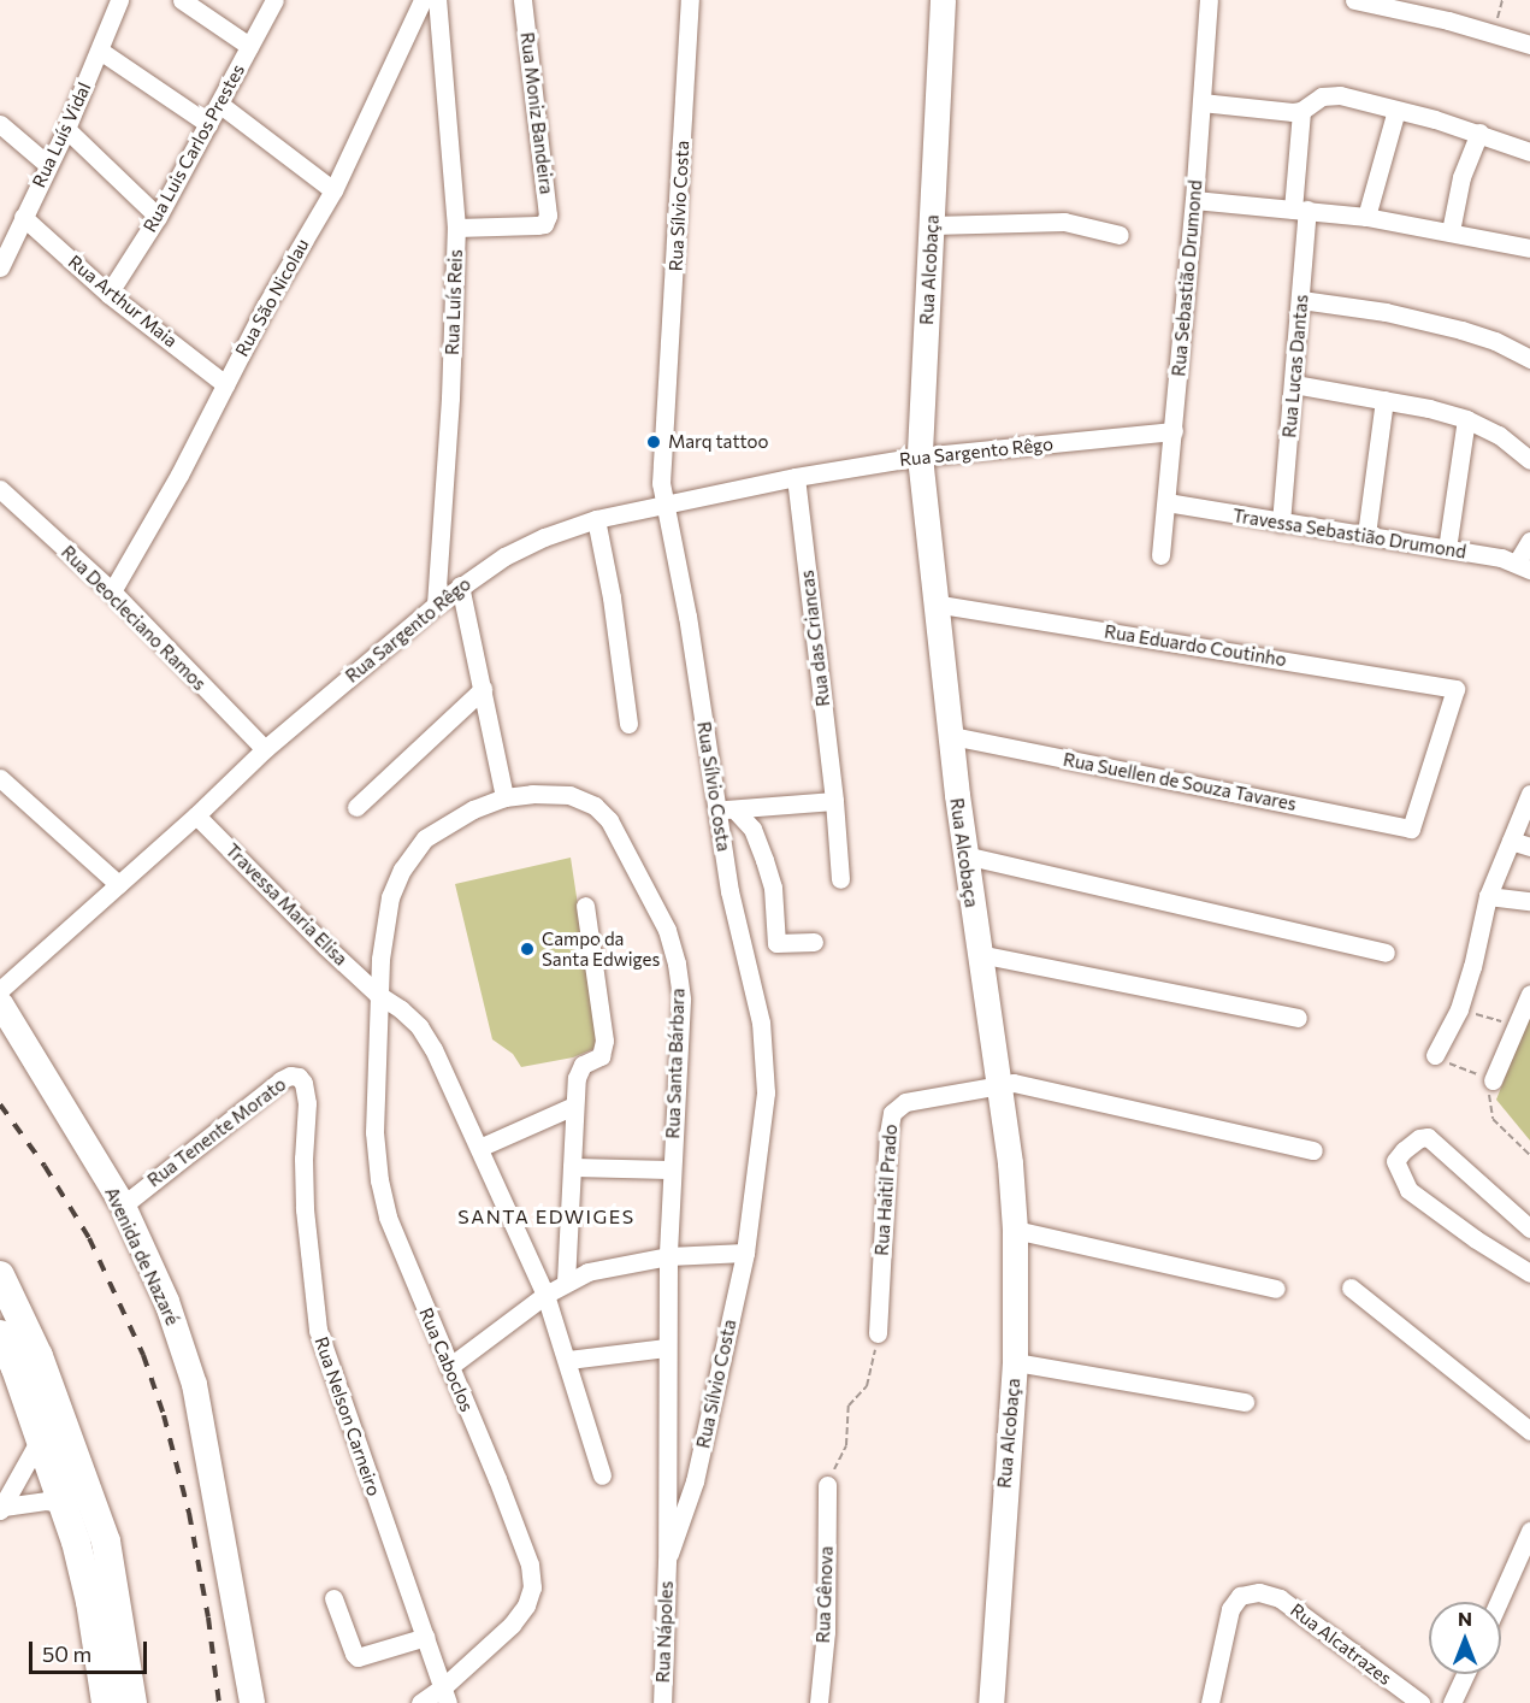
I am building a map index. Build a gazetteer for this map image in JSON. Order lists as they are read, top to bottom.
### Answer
{
  "streets": {
    "main road": ["Rua Alcobaça", "Avenida de Nazaré"],
    "street": [
      "Rua Moniz Bandeira",
      "Rua Luís Vidal",
      "Rua Luis Carlos Prestes",
      "Rua Sílvio Costa",
      "Rua Sebastião Drumond",
      "Rua São Nicolau",
      "Rua Arthur Maia",
      "Rua Luís Reis",
      "Rua Lucas Dantas",
      "Rua Sargento Rêgo",
      "Travessa Sebastião Drumond",
      "Rua Deocleciano Ramos",
      "Rua das Criancas",
      "Rua Eduardo Coutinho",
      "Rua Suellen de Souza Tavares",
      "Travessa Maria Elisa",
      "Rua Santa Bárbara",
      "Rua Tenente Morato",
      "Rua Haitil Prado",
      "Rua Caboclos",
      "Rua Nelson Carneiro",
      "Rua Gênova",
      "Rua Nápoles",
      "Rua Alcatrazes"
    ]
  },
  "crossings": [
    ["Rua Moniz Bandeira", "Rua Luís Reis"],
    ["Rua Luís Vidal", "Rua Arthur Maia"],
    ["Rua Luis Carlos Prestes", "Rua Arthur Maia"],
    ["Rua Sílvio Costa", "Rua Sargento Rêgo"],
    ["Rua Sílvio Costa", "Rua Santa Bárbara"],
    ["Rua Sílvio Costa", "Rua Nápoles"],
    ["Rua Alcobaça", "Rua Sargento Rêgo"],
    ["Rua Alcobaça", "Rua Eduardo Coutinho"],
    ["Rua Alcobaça", "Rua Suellen de Souza Tavares"],
    ["Rua Alcobaça", "Rua Haitil Prado"],
    ["Rua Sebastião Drumond", "Rua Sargento Rêgo"],
    ["Rua Sebastião Drumond", "Travessa Sebastião Drumond"],
    ["Rua São Nicolau", "Rua Arthur Maia"],
    ["Rua São Nicolau", "Rua Deocleciano Ramos"],
    ["Rua Luís Reis", "Rua Sargento Rêgo"],
    ["Rua Lucas Dantas", "Travessa Sebastião Drumond"],
    ["Rua Sargento Rêgo", "Rua Deocleciano Ramos"],
    ["Rua Sargento Rêgo", "Rua das Criancas"],
    ["Rua Sargento Rêgo", "Travessa Maria Elisa"],
    ["Rua Eduardo Coutinho", "Rua Suellen de Souza Tavares"],
    ["Travessa Maria Elisa", "Rua Santa Bárbara"],
    ["Travessa Maria Elisa", "Rua Caboclos"],
    ["Rua Santa Bárbara", "Rua Caboclos"],
    ["Rua Santa Bárbara", "Rua Nápoles"],
    ["Rua Tenente Morato", "Avenida de Nazaré"],
    ["Rua Tenente Morato", "Rua Nelson Carneiro"],
    ["Rua Caboclos", "Rua Nelson Carneiro"]
  ],
  "districts": ["SANTA EDWIGES"],
  "places": ["Marq tattoo", "Campo da Santa Edwiges"],
  "scale_bar": "50 m",
  "north": "top"
}
